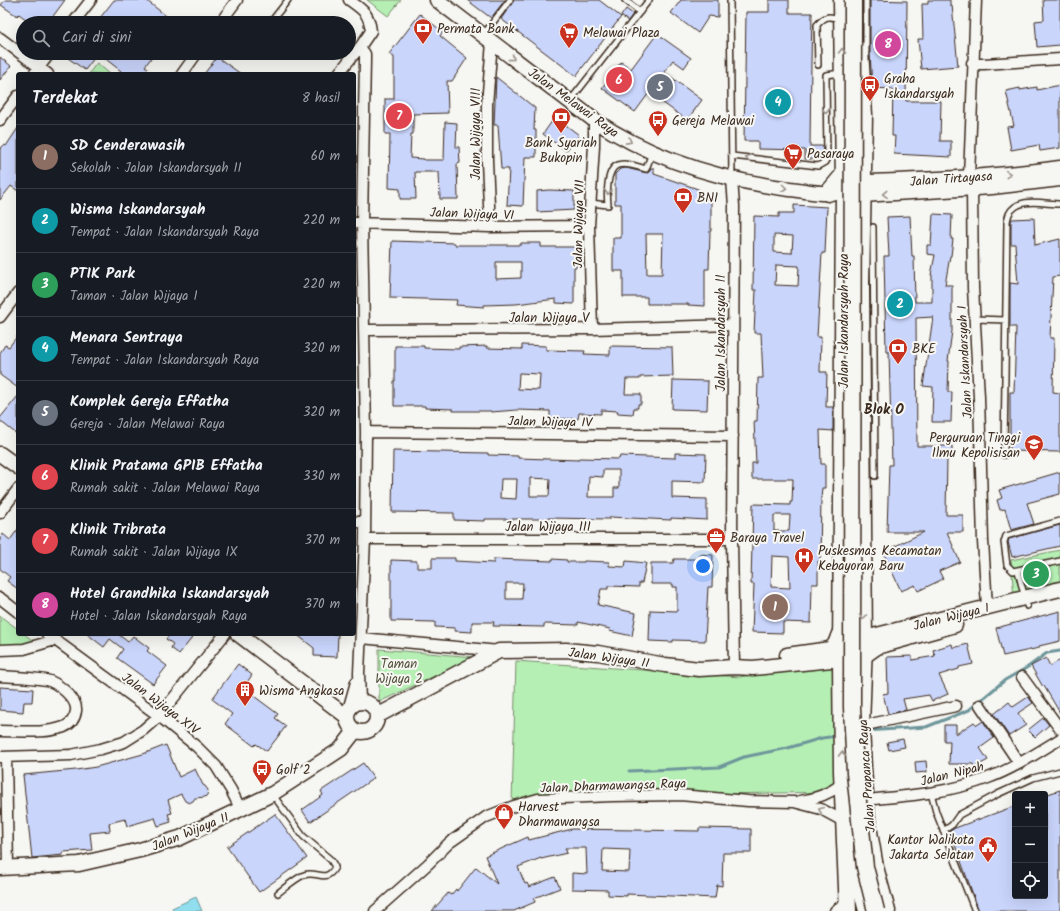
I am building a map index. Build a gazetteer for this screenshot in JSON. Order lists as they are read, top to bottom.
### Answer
{
  "streets": {
    "main road": ["Jalan Iskandarsyah Raya", "Jalan Prapanca Raya"],
    "street": [
      "Jalan Melawai Raya",
      "Jalan Wijaya VIII",
      "Jalan Tirtayasa",
      "Jalan Wijaya VI",
      "Jalan Wijaya VII",
      "Jalan Wijaya V",
      "Jalan Iskandarsyah II",
      "Jalan Iskandarsyah I",
      "Jalan Wijaya IV",
      "Jalan Wijaya III",
      "Jalan Wijaya I",
      "Jalan Wijaya II",
      "Jalan Wijaya XIV",
      "Jalan Nipah",
      "Jalan Dharmawangsa Raya"
    ]
  },
  "crossings": [
    ["Jalan Melawai Raya", "Jalan Wijaya VIII"],
    ["Jalan Melawai Raya", "Jalan Tirtayasa"],
    ["Jalan Melawai Raya", "Jalan Wijaya VII"],
    ["Jalan Melawai Raya", "Jalan Iskandarsyah Raya"],
    ["Jalan Melawai Raya", "Jalan Iskandarsyah II"],
    ["Jalan Wijaya VIII", "Jalan Wijaya VI"],
    ["Jalan Tirtayasa", "Jalan Iskandarsyah Raya"],
    ["Jalan Tirtayasa", "Jalan Iskandarsyah I"],
    ["Jalan Wijaya VI", "Jalan Wijaya VII"],
    ["Jalan Wijaya VII", "Jalan Wijaya V"],
    ["Jalan Wijaya V", "Jalan Iskandarsyah II"],
    ["Jalan Iskandarsyah Raya", "Jalan Wijaya I"],
    ["Jalan Iskandarsyah Raya", "Jalan Wijaya II"],
    ["Jalan Iskandarsyah Raya", "Jalan Prapanca Raya"],
    ["Jalan Iskandarsyah II", "Jalan Wijaya IV"],
    ["Jalan Iskandarsyah II", "Jalan Wijaya III"],
    ["Jalan Iskandarsyah II", "Jalan Wijaya II"],
    ["Jalan Iskandarsyah I", "Jalan Wijaya I"],
    ["Jalan Wijaya I", "Jalan Wijaya II"],
    ["Jalan Wijaya I", "Jalan Prapanca Raya"],
    ["Jalan Wijaya II", "Jalan Wijaya XIV"],
    ["Jalan Wijaya II", "Jalan Prapanca Raya"],
    ["Jalan Nipah", "Jalan Prapanca Raya"],
    ["Jalan Prapanca Raya", "Jalan Dharmawangsa Raya"]
  ],
  "one_way": ["Jalan Melawai Raya"],
  "districts": ["Blok O"],
  "parks": ["Taman Wijaya 2"],
  "places": {
    "bank": [
      "Permata Bank",
      "Bank Syariah Bukopin",
      "BNI",
      "BKE"
    ],
    "supermarket": ["Melawai Plaza", "Pasaraya"],
    "bus stop": ["Graha Iskandarsyah", "Gereja Melawai", "Golf 2"],
    "school or university": ["Perguruan Tinggi Ilmu Kepolisisan"],
    "office": ["Baraya Travel"],
    "hospital": ["Puskesmas Kecamatan Kebayoran Baru"],
    "building": ["Wisma Angkasa"],
    "shop": ["Harvest Dharmawangsa"],
    "public building": ["Kantor Walikota Jakarta Selatan"]
  },
  "page": {
    "search": "Cari di sini",
    "pins": [
      "8",
      "6",
      "5",
      "4",
      "7",
      "2",
      "3",
      "1"
    ],
    "heading": ["Terdekat", "8 hasil"],
    "list": [
      {
        "mark": "1",
        "name": "SD Cenderawasih",
        "note": "Sekolah · Jalan Iskandarsyah II",
        "value": "60 m"
      },
      {
        "mark": "2",
        "name": "Wisma Iskandarsyah",
        "note": "Tempat · Jalan Iskandarsyah Raya",
        "value": "220 m"
      },
      {
        "mark": "3",
        "name": "PTIK Park",
        "note": "Taman · Jalan Wijaya I",
        "value": "220 m"
      },
      {
        "mark": "4",
        "name": "Menara Sentraya",
        "note": "Tempat · Jalan Iskandarsyah Raya",
        "value": "320 m"
      },
      {
        "mark": "5",
        "name": "Komplek Gereja Effatha",
        "note": "Gereja · Jalan Melawai Raya",
        "value": "320 m"
      },
      {
        "mark": "6",
        "name": "Klinik Pratama GPIB Effatha",
        "note": "Rumah sakit · Jalan Melawai Raya",
        "value": "330 m"
      },
      {
        "mark": "7",
        "name": "Klinik Tribrata",
        "note": "Rumah sakit · Jalan Wijaya IX",
        "value": "370 m"
      },
      {
        "mark": "8",
        "name": "Hotel Grandhika Iskandarsyah",
        "note": "Hotel · Jalan Iskandarsyah Raya",
        "value": "370 m"
      }
    ],
    "map_buttons": ["+", "−"]
  }
}
